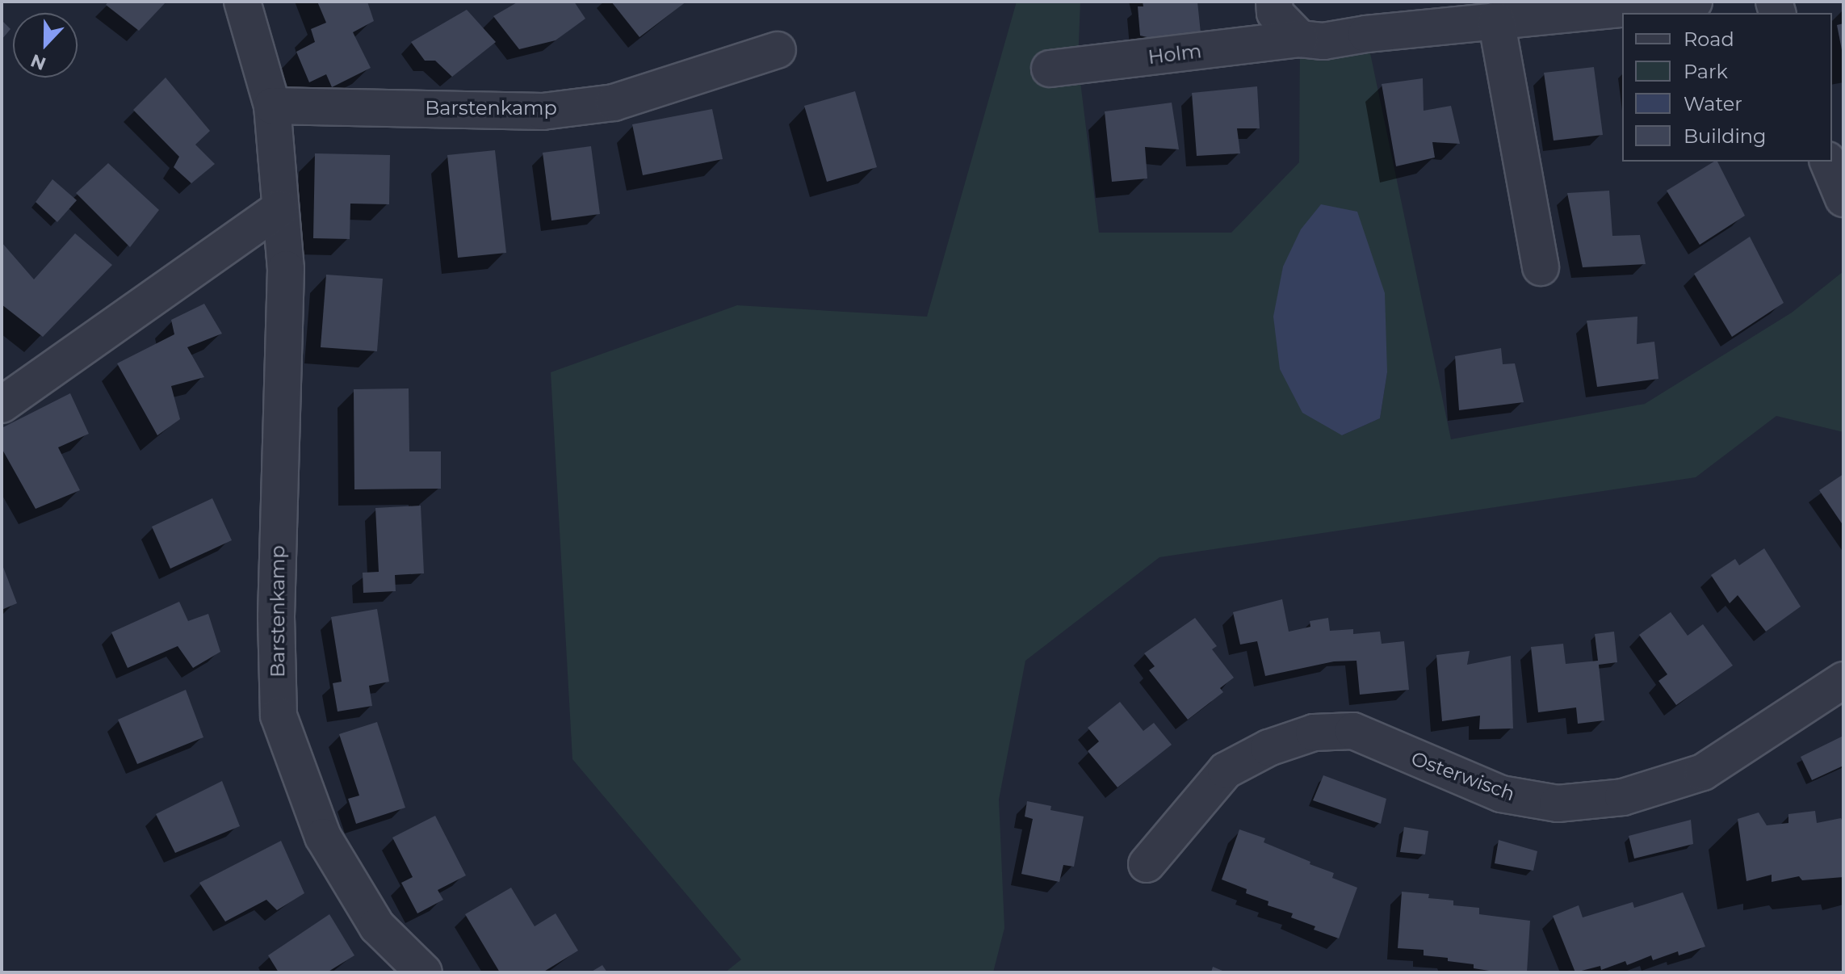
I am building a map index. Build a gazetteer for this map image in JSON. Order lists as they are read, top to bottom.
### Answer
{
  "streets": {
    "street": ["Holm", "Barstenkamp", "Osterwisch"]
  },
  "legend": [
    "Road",
    "Park",
    "Water",
    "Building"
  ],
  "north": "bottom"
}
